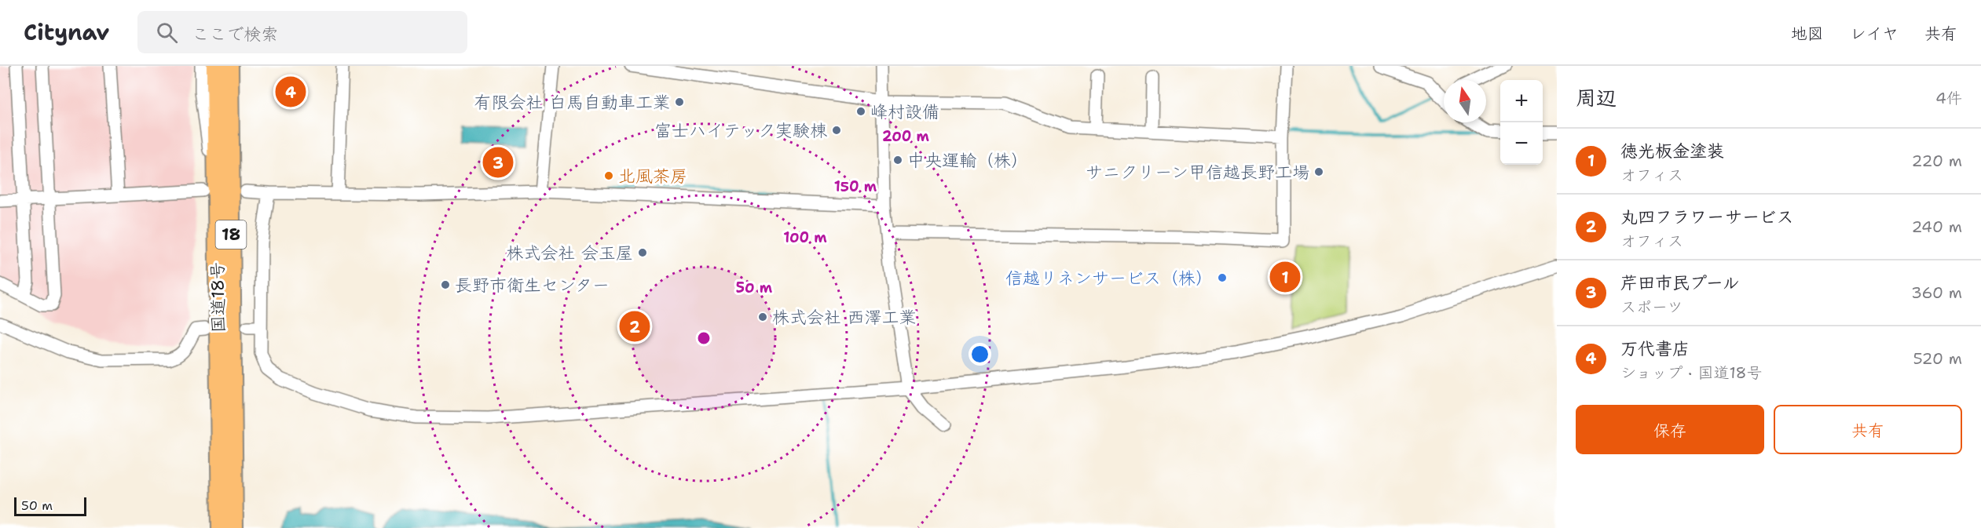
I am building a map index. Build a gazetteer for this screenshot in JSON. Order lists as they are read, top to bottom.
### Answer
{
  "streets": {
    "highway": ["18", "国道18号"]
  },
  "places": [
    "有限会社 白馬自動車工業",
    "峰村設備",
    "富士ハイテック実験棟",
    "中央運輸（株）",
    "サニクリーン甲信越長野工場",
    "北風茶房",
    "株式会社 会玉屋",
    "信越リネンサービス（株）",
    "長野市衛生センター",
    "株式会社 西澤工業"
  ],
  "scale_bar": "50 m",
  "north": "top",
  "page": {
    "header": "Citynav",
    "search": "ここで検索",
    "nav": ["地図", "レイヤ", "共有"],
    "heading": ["周辺", "4件"],
    "pins": [
      "4",
      "3",
      "1",
      "2"
    ],
    "map_buttons": ["+", "−"],
    "list": [
      {
        "mark": "1",
        "name": "徳光板金塗装",
        "note": "オフィス",
        "value": "220 m"
      },
      {
        "mark": "2",
        "name": "丸四フラワーサービス",
        "note": "オフィス",
        "value": "240 m"
      },
      {
        "mark": "3",
        "name": "芹田市民プール",
        "note": "スポーツ",
        "value": "360 m"
      },
      {
        "mark": "4",
        "name": "万代書店",
        "note": "ショップ · 国道18号",
        "value": "520 m"
      }
    ],
    "buttons": ["保存", "共有"],
    "scale": "50 m"
  },
  "rings": [
    "200 m",
    "150 m",
    "100 m",
    "50 m"
  ]
}
